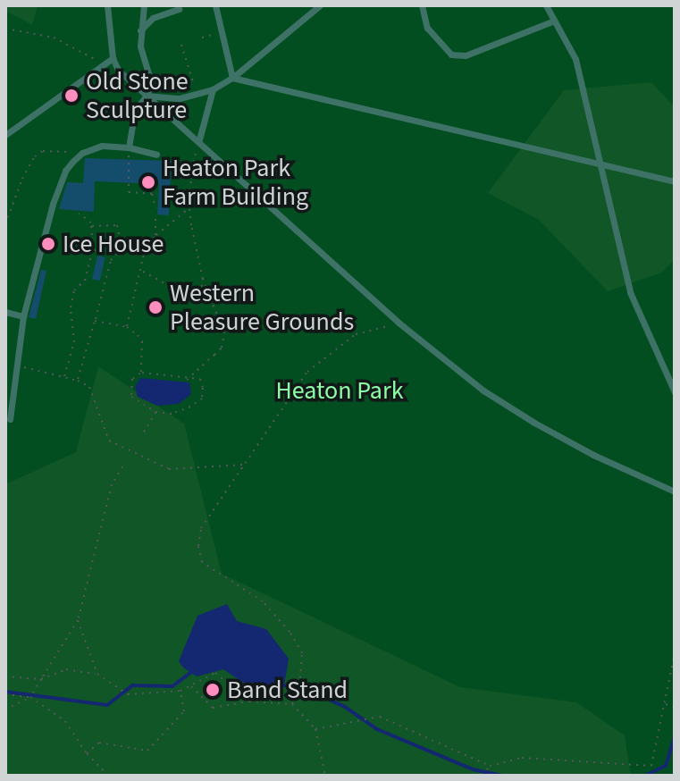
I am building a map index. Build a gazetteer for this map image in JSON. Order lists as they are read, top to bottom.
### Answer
{
  "parks": ["Heaton Park"],
  "places": [
    "Old Stone Sculpture",
    "Heaton Park Farm Building",
    "Ice House",
    "Western Pleasure Grounds",
    "Band Stand"
  ]
}
